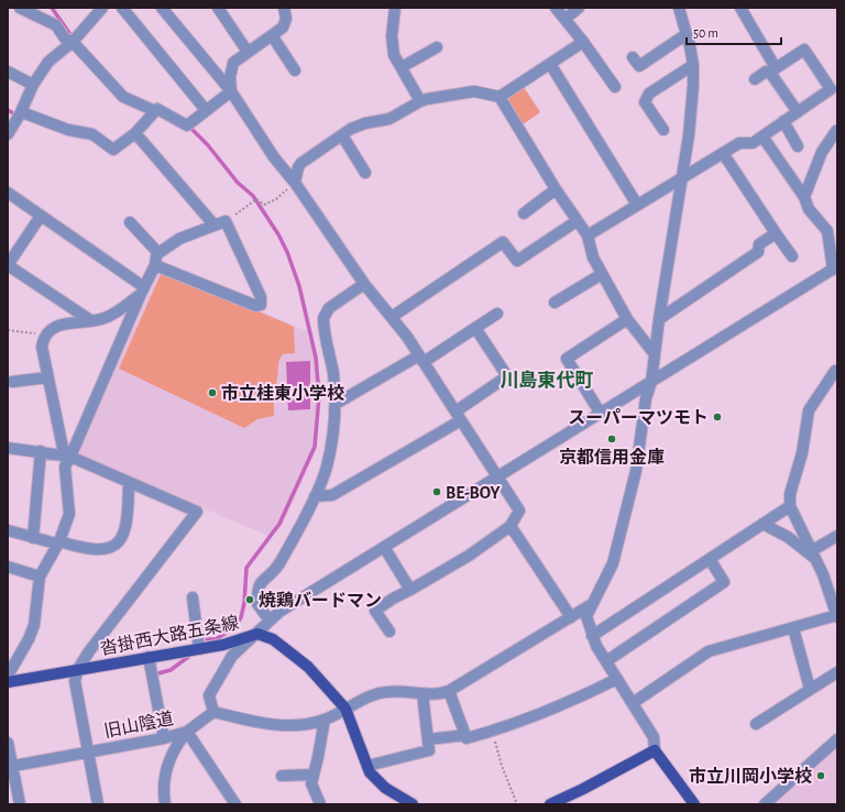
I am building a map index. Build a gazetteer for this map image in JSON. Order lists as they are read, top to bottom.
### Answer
{
  "streets": {
    "main road": ["沓掛西大路五条線"],
    "street": ["旧山陰道"]
  },
  "districts": ["川島東代町"],
  "places": [
    "市立桂東小学校",
    "スーパーマツモト",
    "京都信用金庫",
    "BE-BOY",
    "焼鶏バードマン",
    "市立川岡小学校"
  ],
  "scale_bar": "50 m"
}
